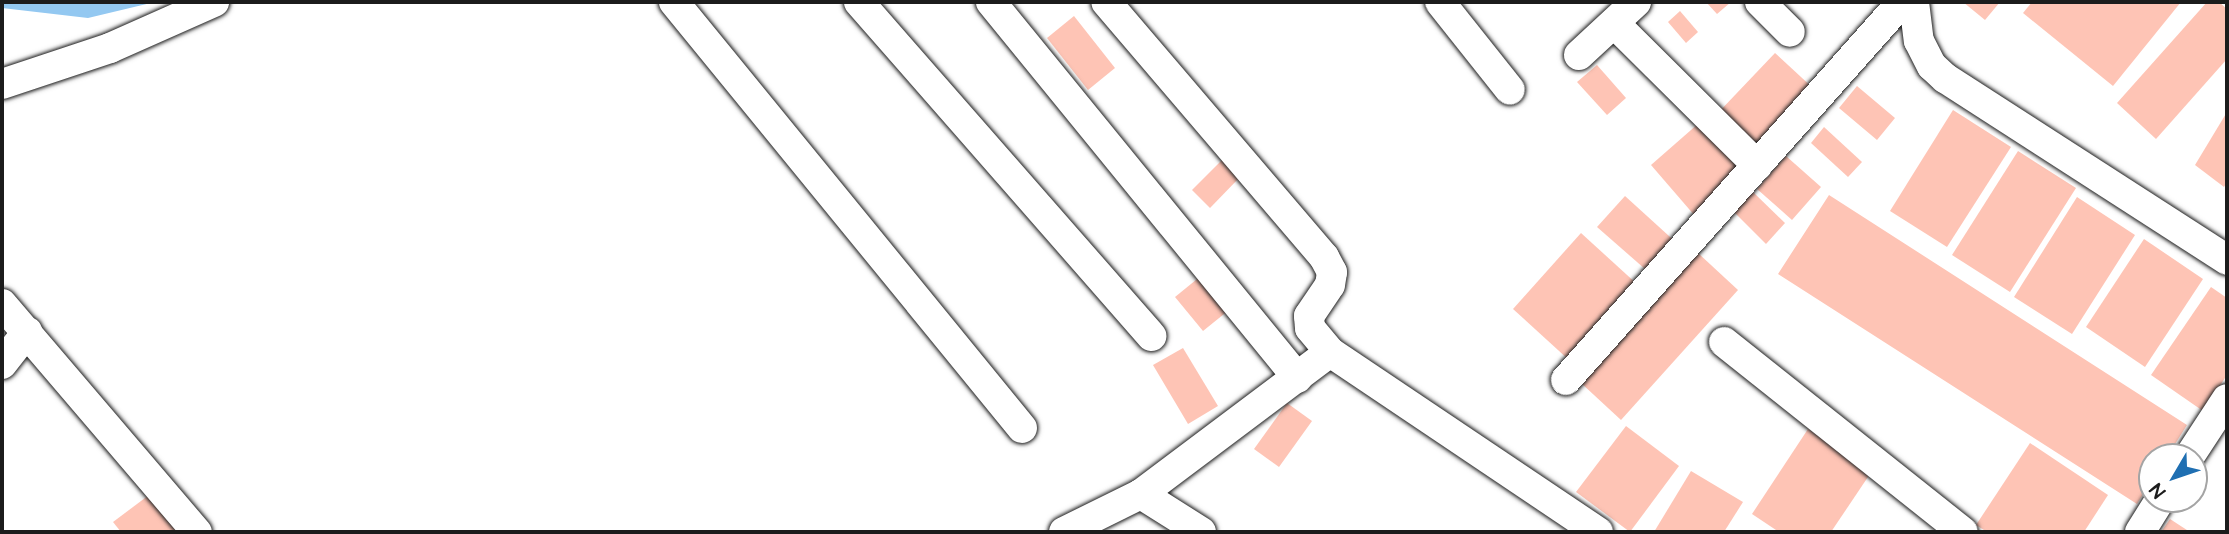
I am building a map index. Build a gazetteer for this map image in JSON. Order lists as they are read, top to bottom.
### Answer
{
  "north": "bottom left"
}
